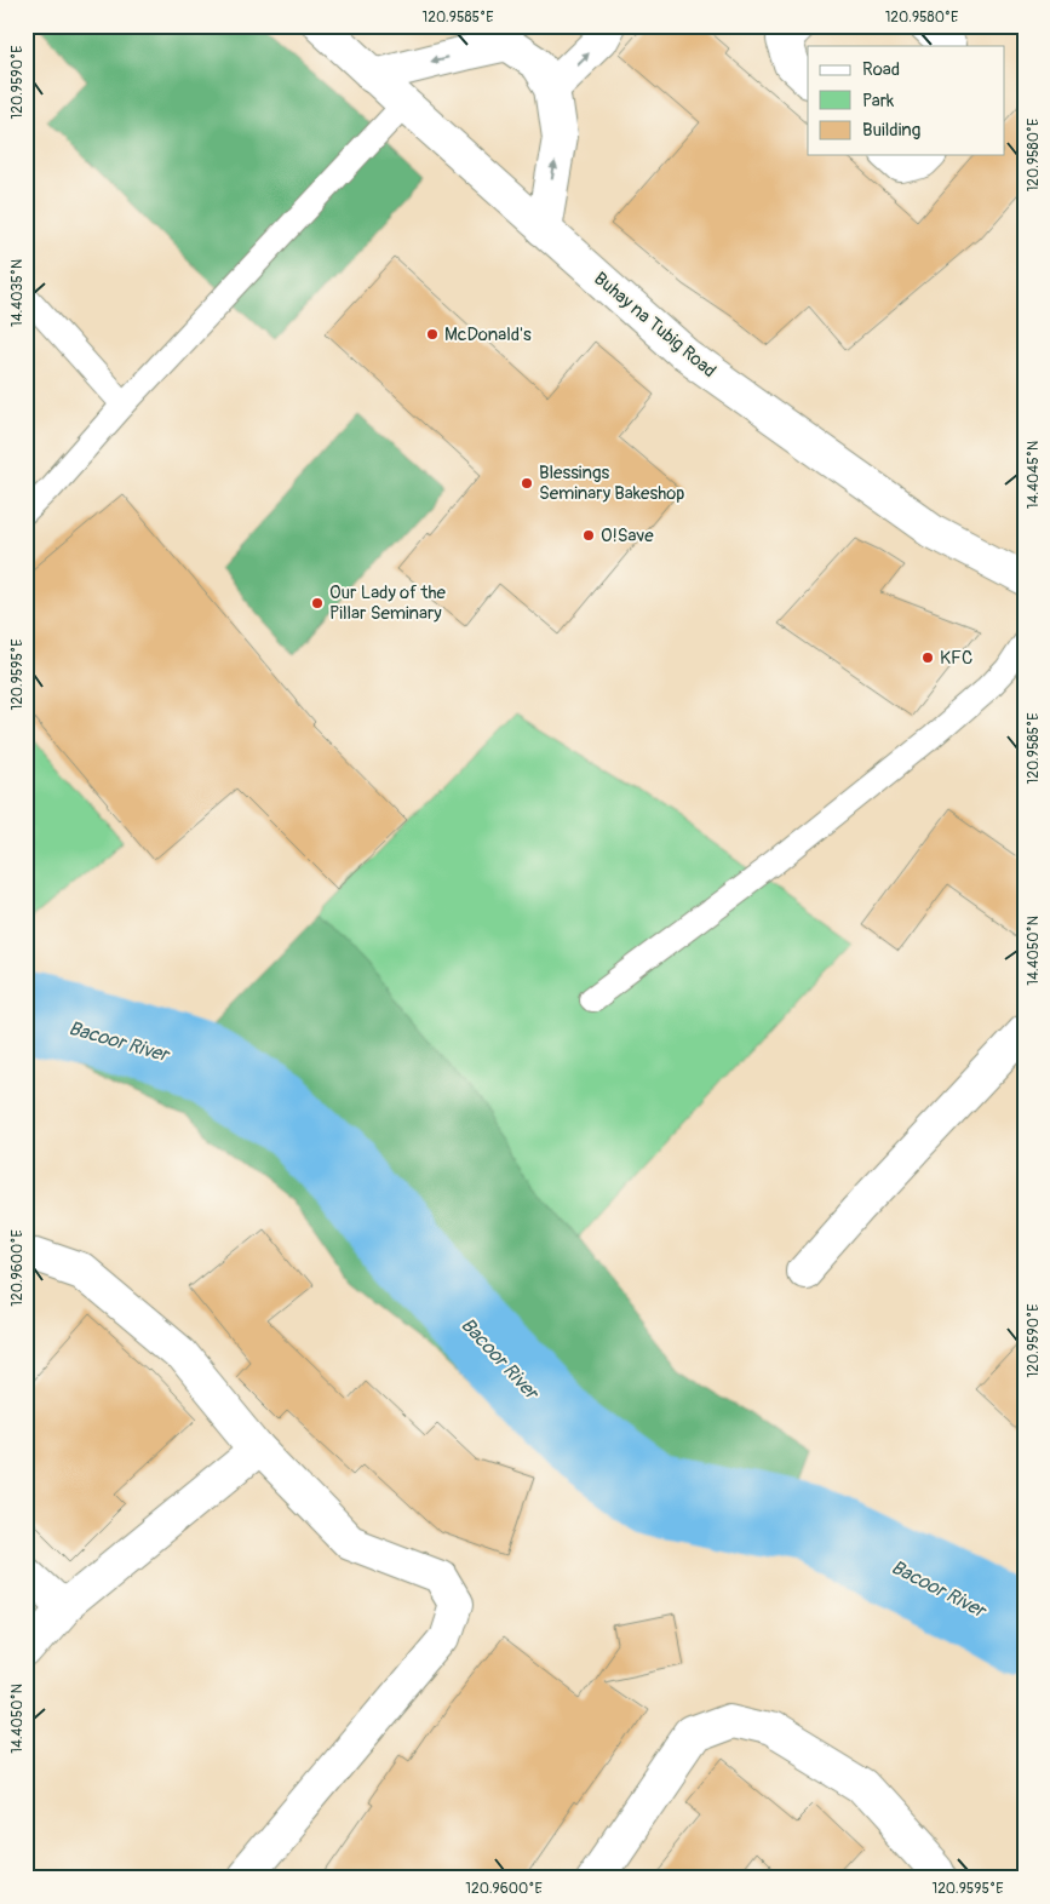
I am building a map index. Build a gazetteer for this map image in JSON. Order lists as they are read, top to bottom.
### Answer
{
  "streets": {
    "street": ["Buhay na Tubig Road"]
  },
  "water": ["Bacoor River"],
  "places": [
    "McDonald's",
    "Blessings Seminary Bakeshop",
    "O!Save",
    "Our Lady of the Pillar Seminary",
    "KFC"
  ],
  "legend": ["Road", "Park", "Building"],
  "coordinates": [
    "120.9585°E",
    "120.9580°E",
    "120.9590°E",
    "14.4035°N",
    "14.4045°N",
    "120.9595°E",
    "14.4050°N",
    "120.9600°E"
  ]
}
